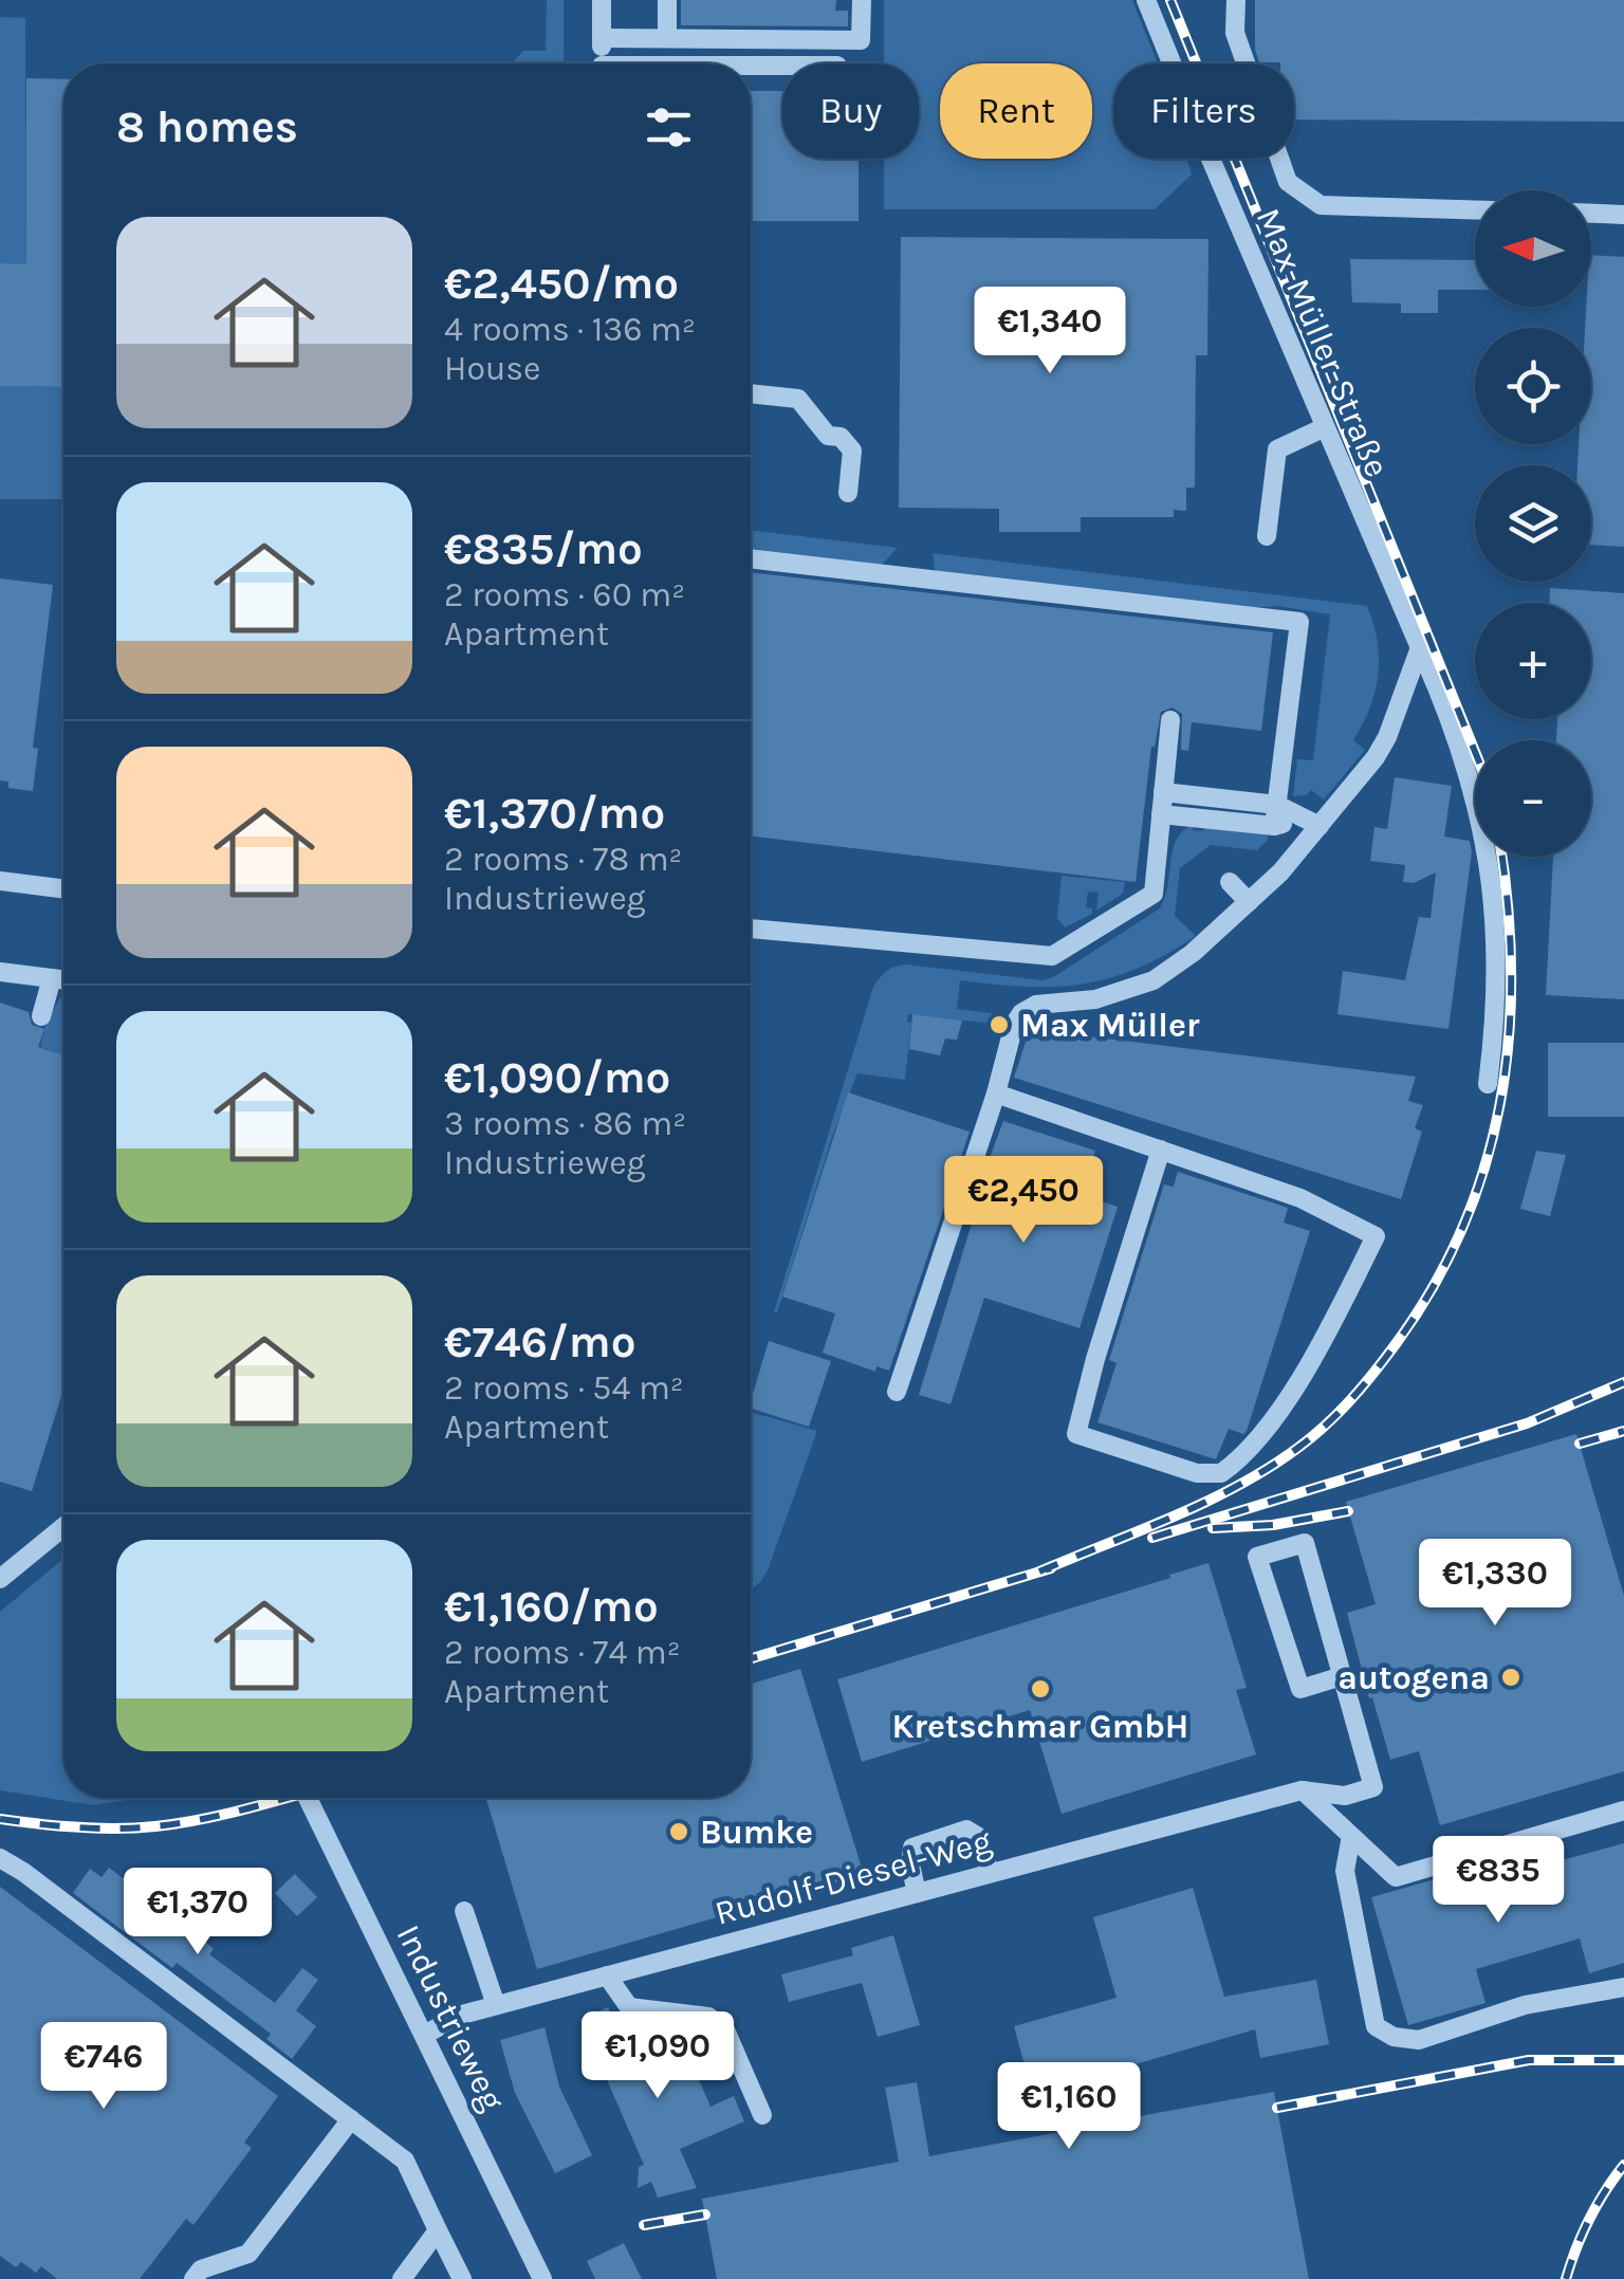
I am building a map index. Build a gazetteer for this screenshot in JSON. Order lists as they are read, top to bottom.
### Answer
{
  "streets": {
    "street": ["Max-Müller-Straße", "Rudolf-Diesel-Weg", "Industrieweg"]
  },
  "crossings": [
    ["Rudolf-Diesel-Weg", "Industrieweg"]
  ],
  "places": [
    "Max Müller",
    "autogena",
    "Kretschmar GmbH",
    "Bumke"
  ],
  "north": "left",
  "page": {
    "chip": ["Buy", "Rent", "Filters"],
    "heading": "8 homes",
    "map_buttons": ["+", "−"],
    "list": [
      {
        "name": "€2,450/mo",
        "note": "4 rooms · 136 m² · House"
      },
      {
        "name": "€835/mo",
        "note": "2 rooms · 60 m² · Apartment"
      },
      {
        "name": "€1,370/mo",
        "note": "2 rooms · 78 m² · Industrieweg"
      },
      {
        "name": "€1,090/mo",
        "note": "3 rooms · 86 m² · Industrieweg"
      },
      {
        "name": "€746/mo",
        "note": "2 rooms · 54 m² · Apartment"
      },
      {
        "name": "€1,160/mo",
        "note": "2 rooms · 74 m² · Apartment"
      }
    ],
    "price": [
      "€1,340",
      "€2,450",
      "€1,330",
      "€835",
      "€1,370",
      "€1,090",
      "€746",
      "€1,160"
    ]
  }
}
